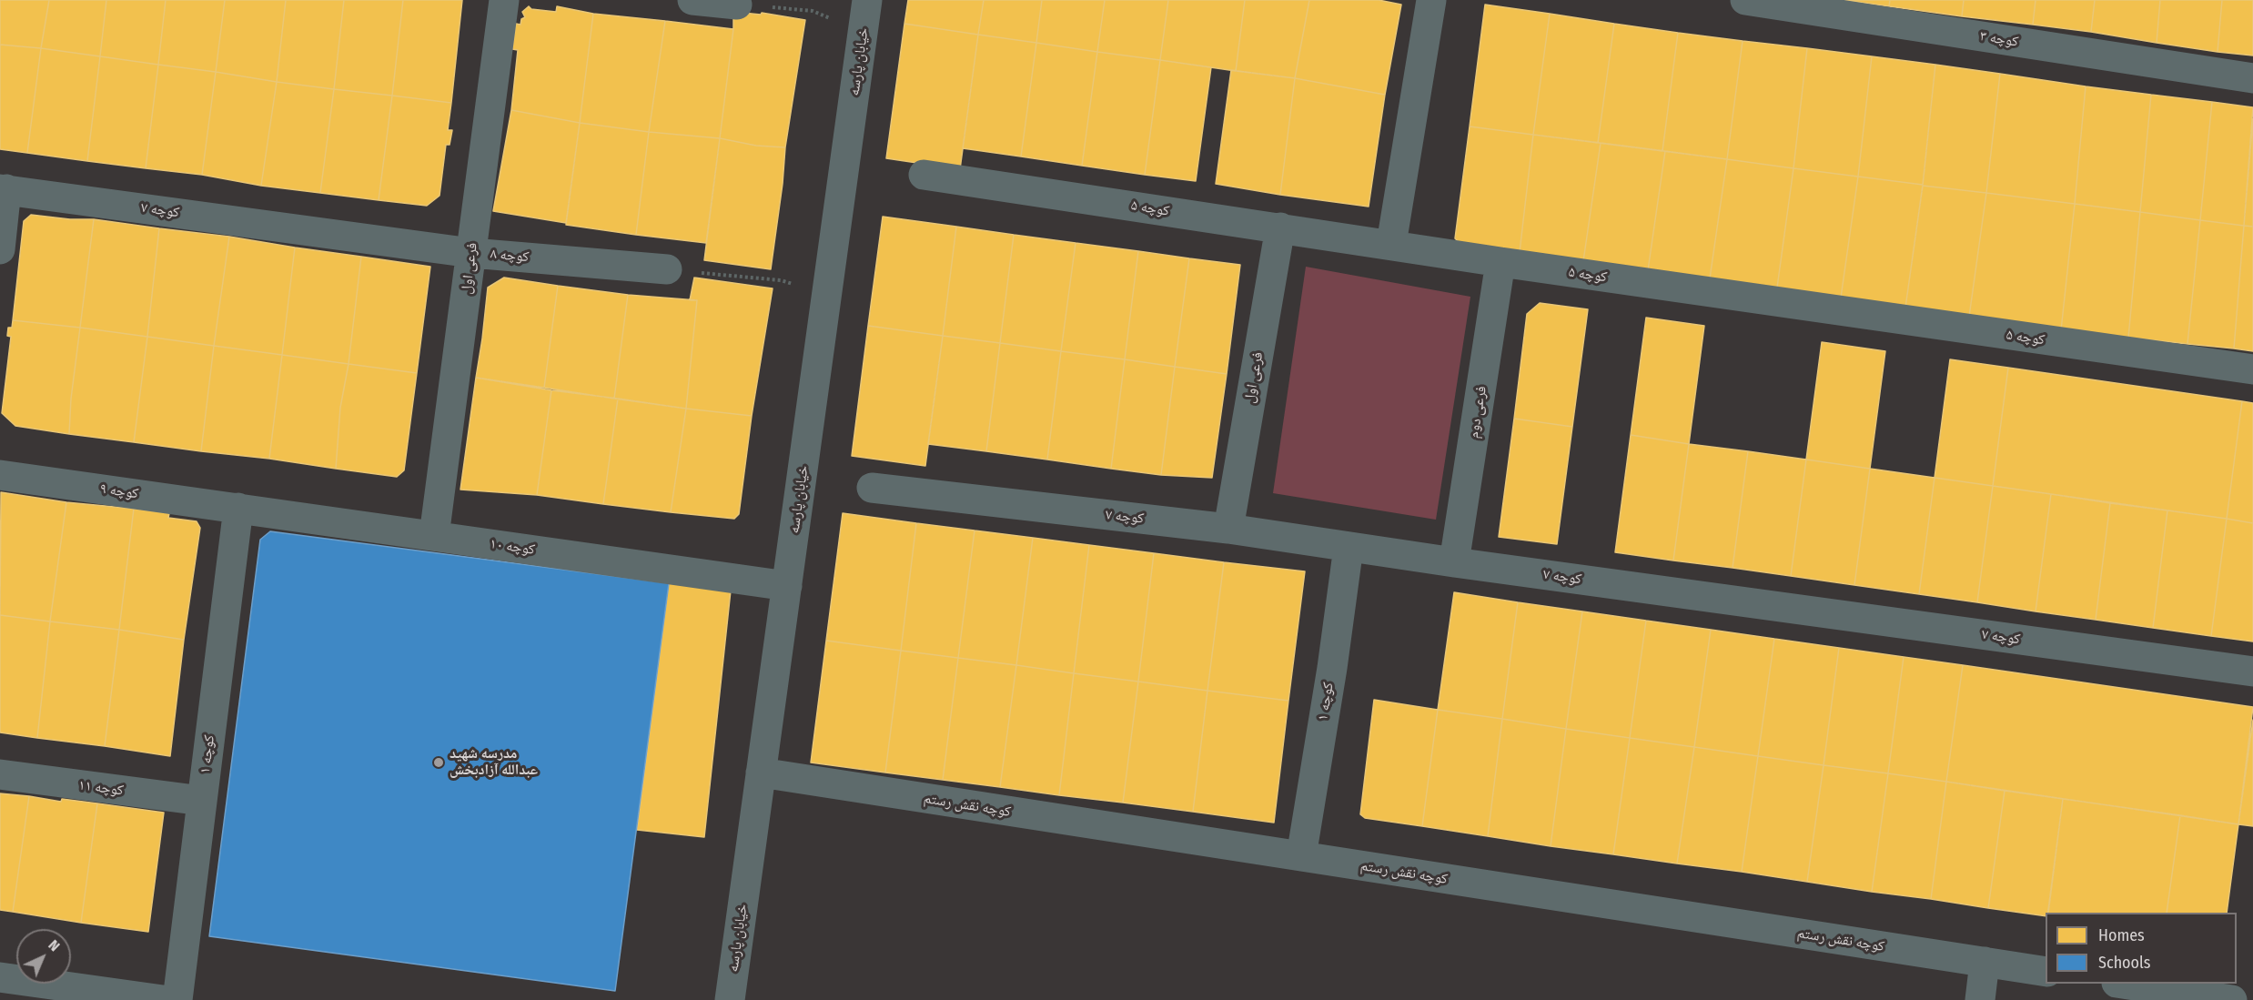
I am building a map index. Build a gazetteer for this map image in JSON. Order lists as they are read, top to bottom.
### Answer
{
  "streets": {
    "street": [
      "کوچه ۳",
      "خیابان پارسه",
      "کوچه ۵",
      "کوچه ۷",
      "کوچه ۸",
      "فرعی اول",
      "فرعی دوم",
      "کوچه ۹",
      "کوچه ۱۰",
      "کوچه ۱",
      "کوچه ۱۱",
      "کوچه نقش رستم"
    ]
  },
  "crossings": [
    ["خیابان پارسه", "کوچه ۱۰"],
    ["خیابان پارسه", "کوچه نقش رستم"],
    ["کوچه ۵", "فرعی اول"],
    ["کوچه ۵", "فرعی دوم"],
    ["کوچه ۷", "کوچه ۸"],
    ["کوچه ۷", "فرعی اول"],
    ["کوچه ۷", "فرعی دوم"],
    ["کوچه ۷", "کوچه ۱"],
    ["کوچه ۸", "فرعی اول"],
    ["فرعی اول", "کوچه ۱۰"],
    ["کوچه ۹", "کوچه ۱۰"],
    ["کوچه ۹", "کوچه ۱"],
    ["کوچه ۱۰", "کوچه ۱"],
    ["کوچه ۱", "کوچه ۱۱"],
    ["کوچه ۱", "کوچه نقش رستم"]
  ],
  "places": ["مدرسه شهید عبدالله آزادبخش"],
  "legend": ["Homes", "Schools"],
  "north": "top right"
}
